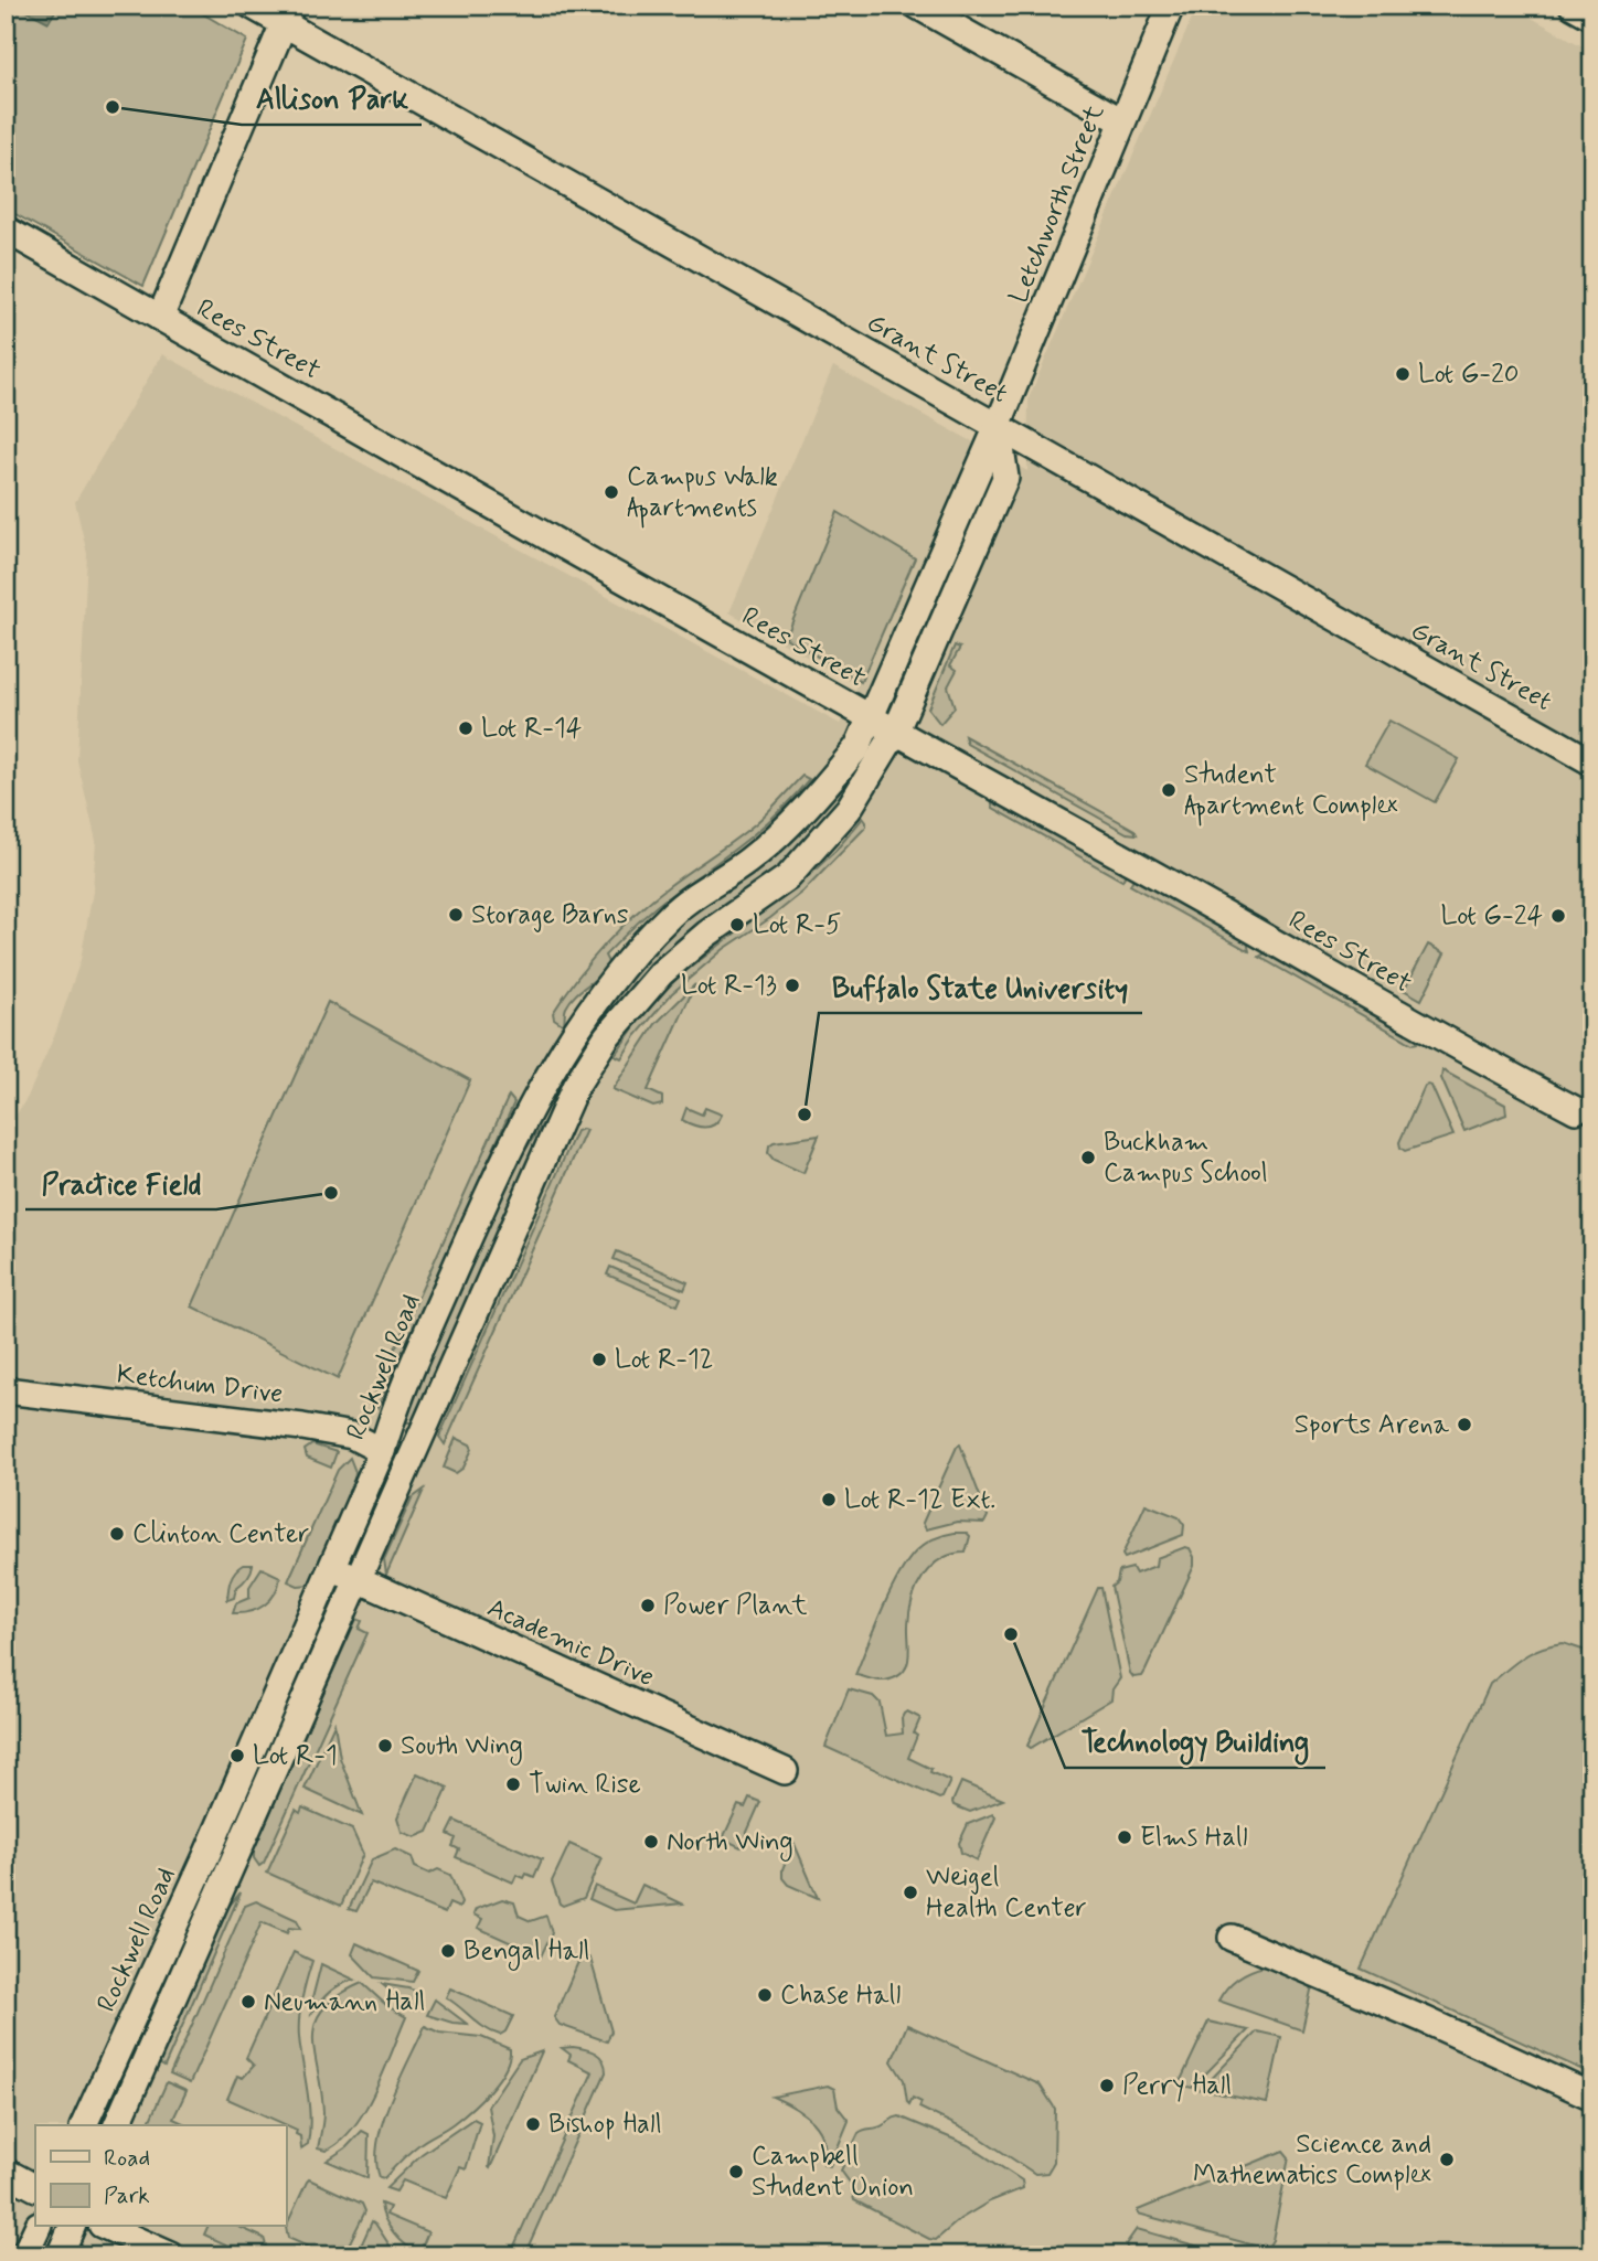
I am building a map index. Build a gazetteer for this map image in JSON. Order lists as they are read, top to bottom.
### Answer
{
  "streets": {
    "street": [
      "Letchworth Street",
      "Rees Street",
      "Grant Street",
      "Rockwell Road",
      "Ketchum Drive",
      "Academic Drive"
    ]
  },
  "crossings": [
    ["Letchworth Street", "Rees Street"],
    ["Letchworth Street", "Grant Street"],
    ["Letchworth Street", "Rockwell Road"],
    ["Rees Street", "Rockwell Road"],
    ["Rockwell Road", "Ketchum Drive"],
    ["Rockwell Road", "Academic Drive"]
  ],
  "places": [
    "Allison Park",
    "Lot G-20",
    "Campus Walk Apartments",
    "Lot R-14",
    "Student Apartment Complex",
    "Storage Barns",
    "Lot G-24",
    "Lot R-5",
    "Lot R-13",
    "Buffalo State University",
    "Buckham Campus School",
    "Practice Field",
    "Lot R-12",
    "Sports Arena",
    "Lot R-12 Ext.",
    "Clinton Center",
    "Power Plant",
    "Technology Building",
    "South Wing",
    "Lot R-1",
    "Twin Rise",
    "Elms Hall",
    "North Wing",
    "Weigel Health Center",
    "Bengal Hall",
    "Chase Hall",
    "Neumann Hall",
    "Perry Hall",
    "Bishop Hall",
    "Science and Mathematics Complex",
    "Campbell Student Union"
  ],
  "legend": ["Road", "Park"]
}
